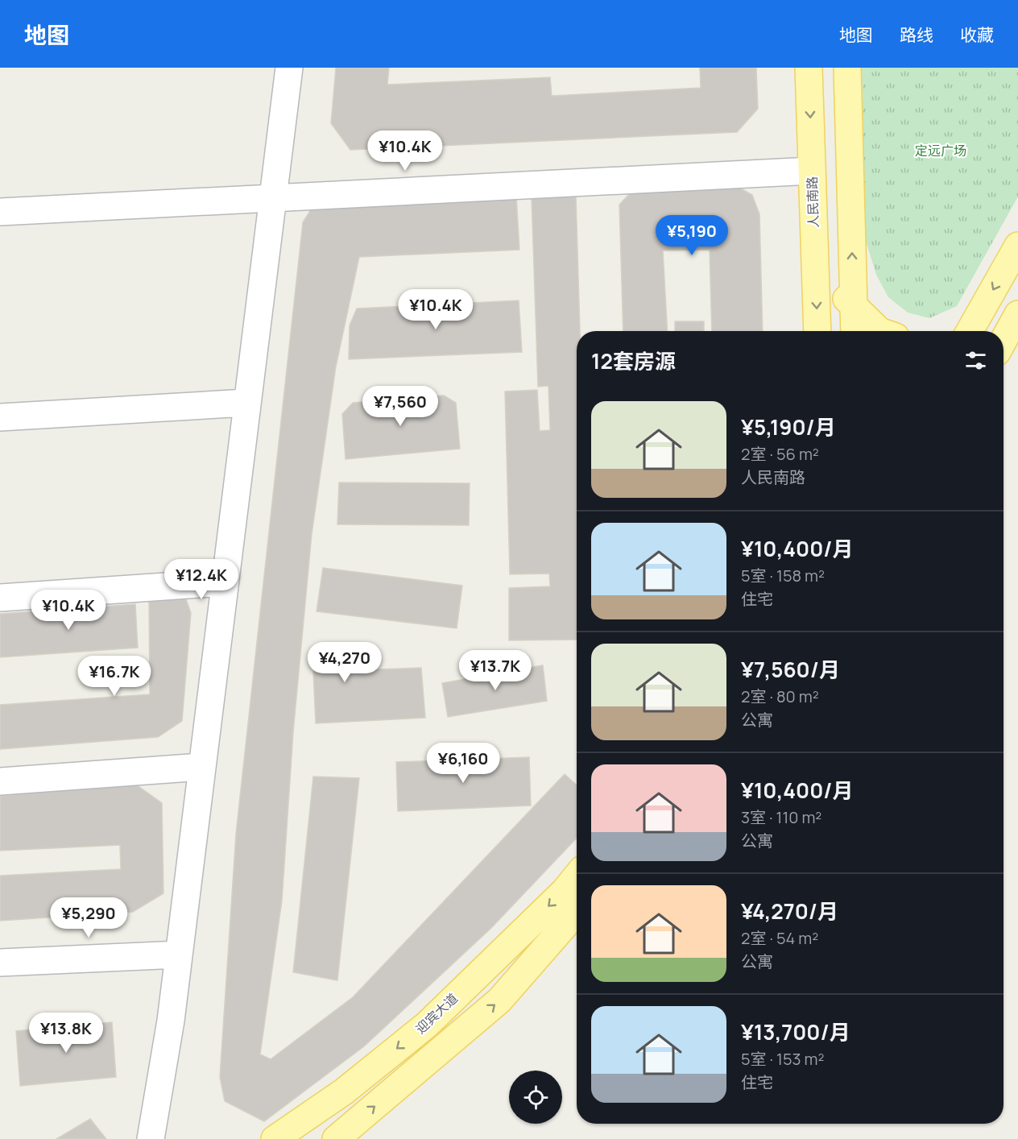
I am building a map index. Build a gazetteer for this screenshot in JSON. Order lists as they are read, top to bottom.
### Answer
{
  "streets": {
    "main road": ["人民南路", "迎宾大道"]
  },
  "parks": ["定远广场"],
  "page": {
    "header": "地图",
    "nav": ["地图", "路线", "收藏"],
    "price": [
      "¥10.4K",
      "¥5,190",
      "¥10.4K",
      "¥7,560",
      "¥12.4K",
      "¥10.4K",
      "¥4,270",
      "¥13.7K",
      "¥16.7K",
      "¥6,160",
      "¥5,290",
      "¥13.8K"
    ],
    "heading": "12套房源",
    "list": [
      {
        "name": "¥5,190/月",
        "note": "2室 · 56 m² · 人民南路"
      },
      {
        "name": "¥10,400/月",
        "note": "5室 · 158 m² · 住宅"
      },
      {
        "name": "¥7,560/月",
        "note": "2室 · 80 m² · 公寓"
      },
      {
        "name": "¥10,400/月",
        "note": "3室 · 110 m² · 公寓"
      },
      {
        "name": "¥4,270/月",
        "note": "2室 · 54 m² · 公寓"
      },
      {
        "name": "¥13,700/月",
        "note": "5室 · 153 m² · 住宅"
      }
    ]
  }
}
